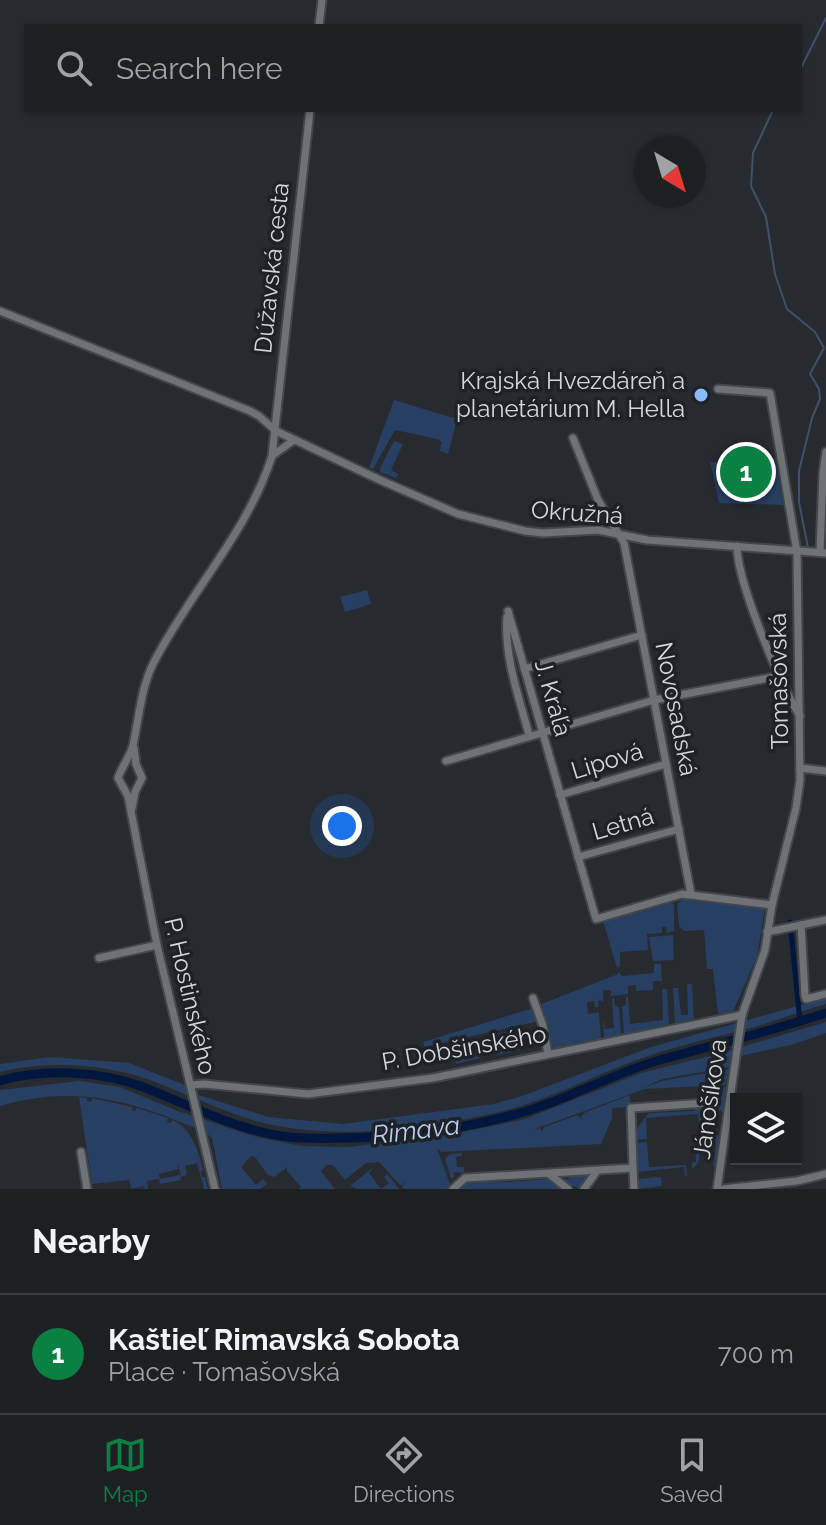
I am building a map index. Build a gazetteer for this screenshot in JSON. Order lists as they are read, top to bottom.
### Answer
{
  "streets": {
    "street": [
      "Dúžavská cesta",
      "Okružná",
      "Tomašovská",
      "J. Kráľa",
      "Novosadská",
      "Lipová",
      "Letná",
      "P. Hostinského",
      "P. Dobšinského",
      "Jánošíkova"
    ]
  },
  "crossings": [
    ["Dúžavská cesta", "Okružná"],
    ["Dúžavská cesta", "P. Hostinského"],
    ["Okružná", "Tomašovská"],
    ["Okružná", "Novosadská"],
    ["Okružná", "P. Hostinského"],
    ["Tomašovská", "P. Dobšinského"],
    ["Tomašovská", "Jánošíkova"],
    ["J. Kráľa", "Novosadská"],
    ["J. Kráľa", "Lipová"],
    ["J. Kráľa", "Letná"],
    ["Novosadská", "Lipová"],
    ["Novosadská", "Letná"],
    ["P. Hostinského", "P. Dobšinského"],
    ["P. Dobšinského", "Jánošíkova"]
  ],
  "water": ["Rimava"],
  "places": ["Krajská Hvezdáreň a planetárium M. Hella"],
  "north": "bottom right",
  "page": {
    "search": "Search here",
    "pins": "1",
    "heading": "Nearby",
    "list": [
      {
        "mark": "1",
        "name": "Kaštieľ Rimavská Sobota",
        "note": "Place · Tomašovská",
        "value": "700 m"
      }
    ],
    "nav": ["Map", "Directions", "Saved"]
  }
}
